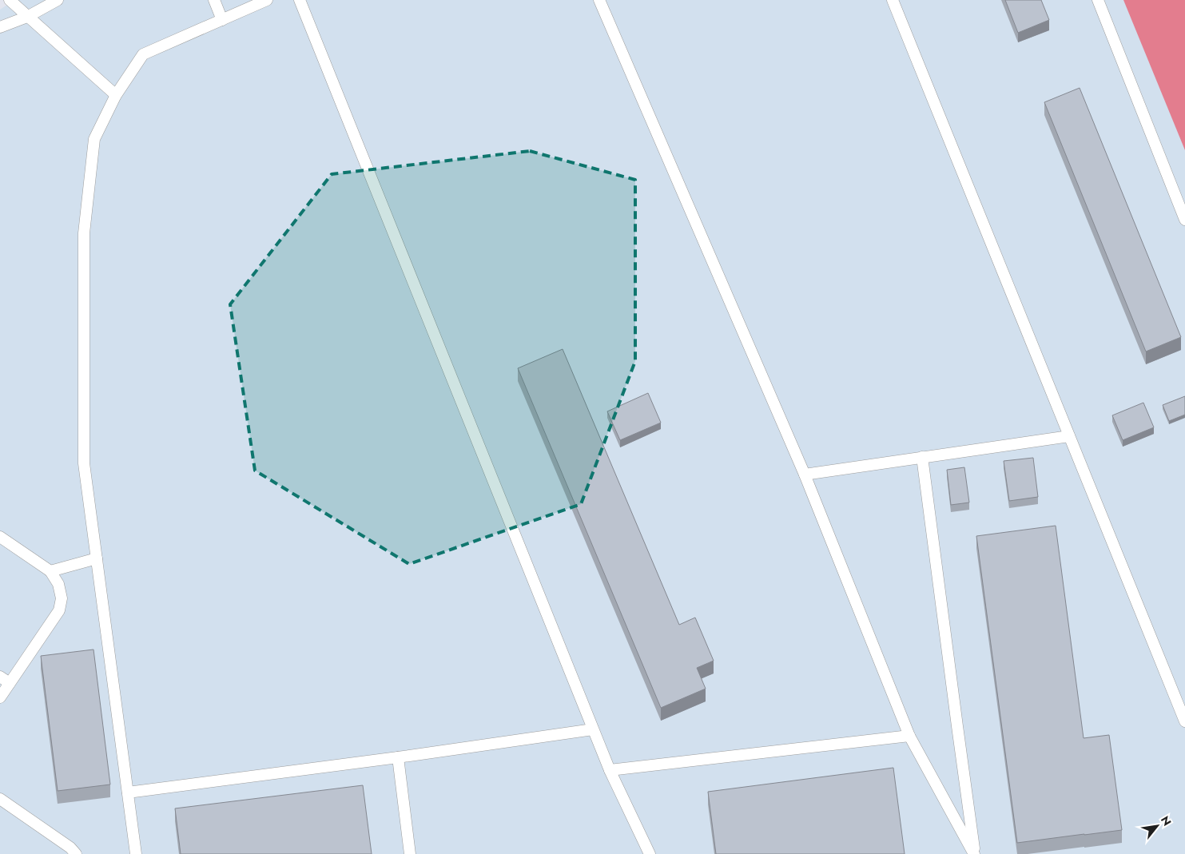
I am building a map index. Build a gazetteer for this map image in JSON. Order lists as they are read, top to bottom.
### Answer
{
  "north": "top right"
}
